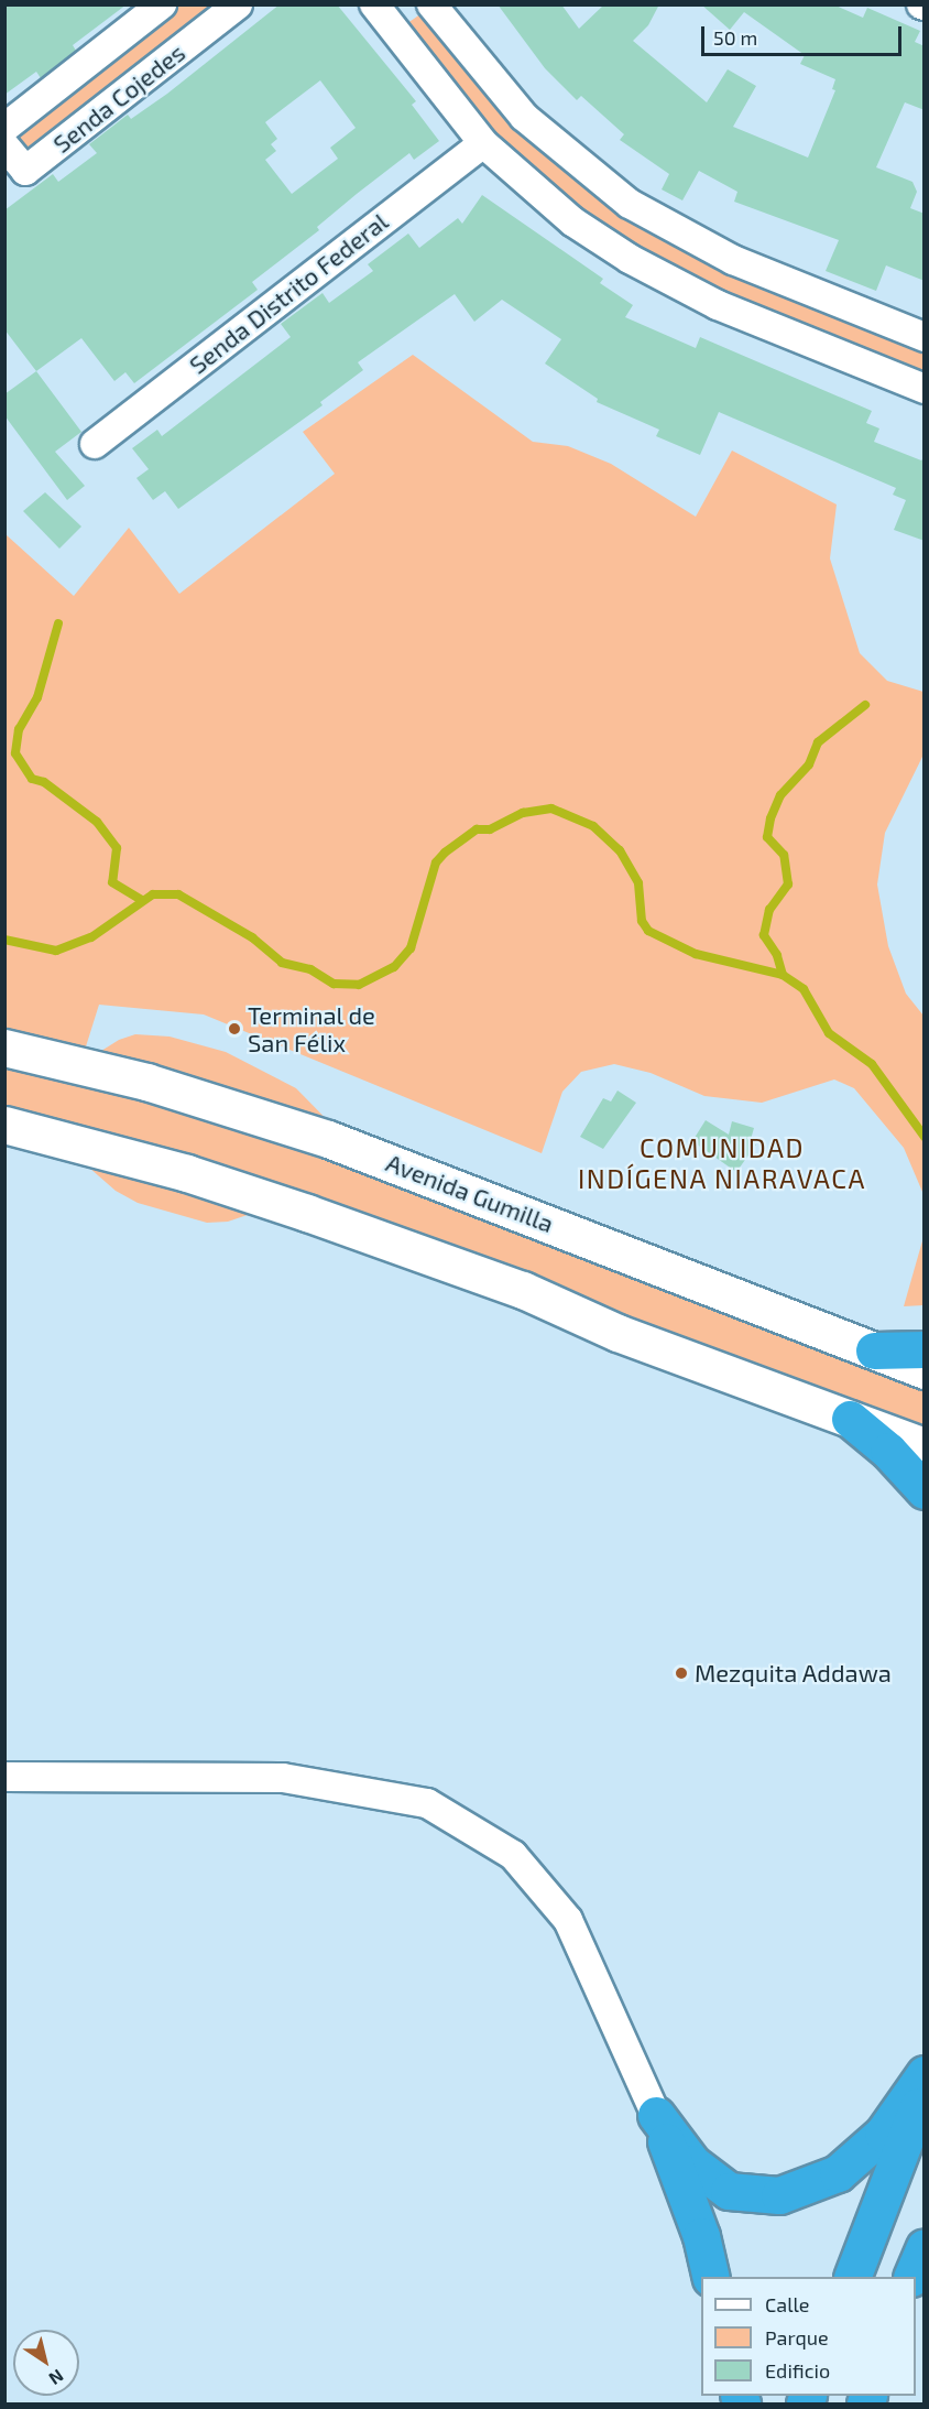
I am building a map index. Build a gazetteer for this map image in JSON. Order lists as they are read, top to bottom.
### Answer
{
  "streets": {
    "main road": ["Avenida Gumilla"],
    "street": ["Senda Cojedes", "Senda Distrito Federal"]
  },
  "districts": ["COMUNIDAD INDÍGENA NIARAVACA"],
  "places": ["Terminal de San Félix", "Mezquita Addawa"],
  "legend": ["Calle", "Parque", "Edificio"],
  "scale_bar": "50 m",
  "north": "bottom right"
}
